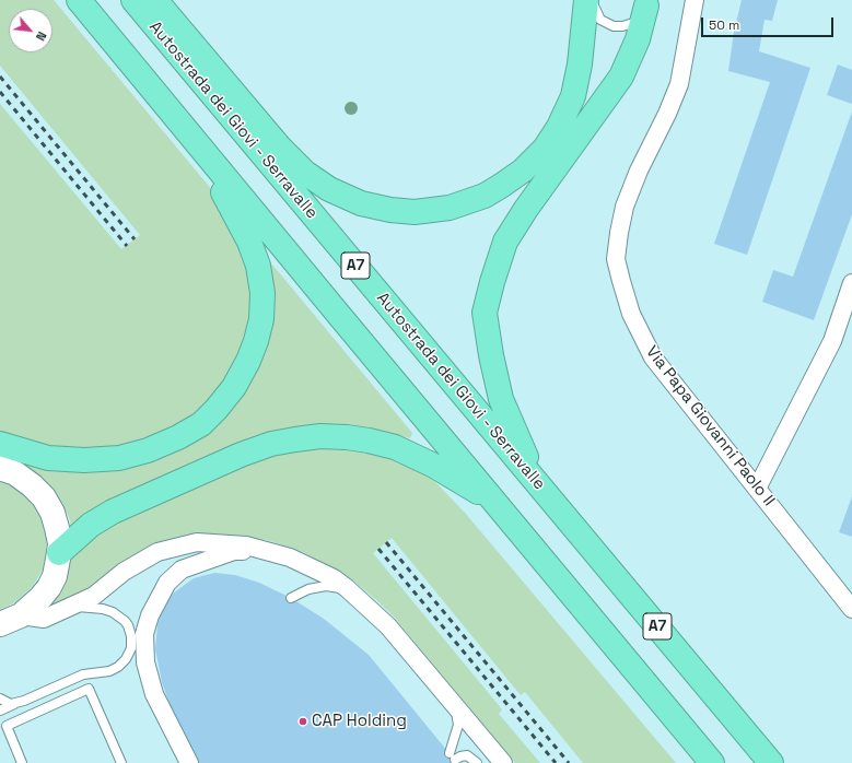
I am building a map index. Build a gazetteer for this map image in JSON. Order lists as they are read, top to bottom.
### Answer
{
  "streets": {
    "highway": ["Autostrada dei Giovi - Serravalle", "A7"],
    "street": ["Via Papa Giovanni Paolo II"]
  },
  "places": ["CAP Holding"],
  "scale_bar": "50 m",
  "north": "bottom right"
}
